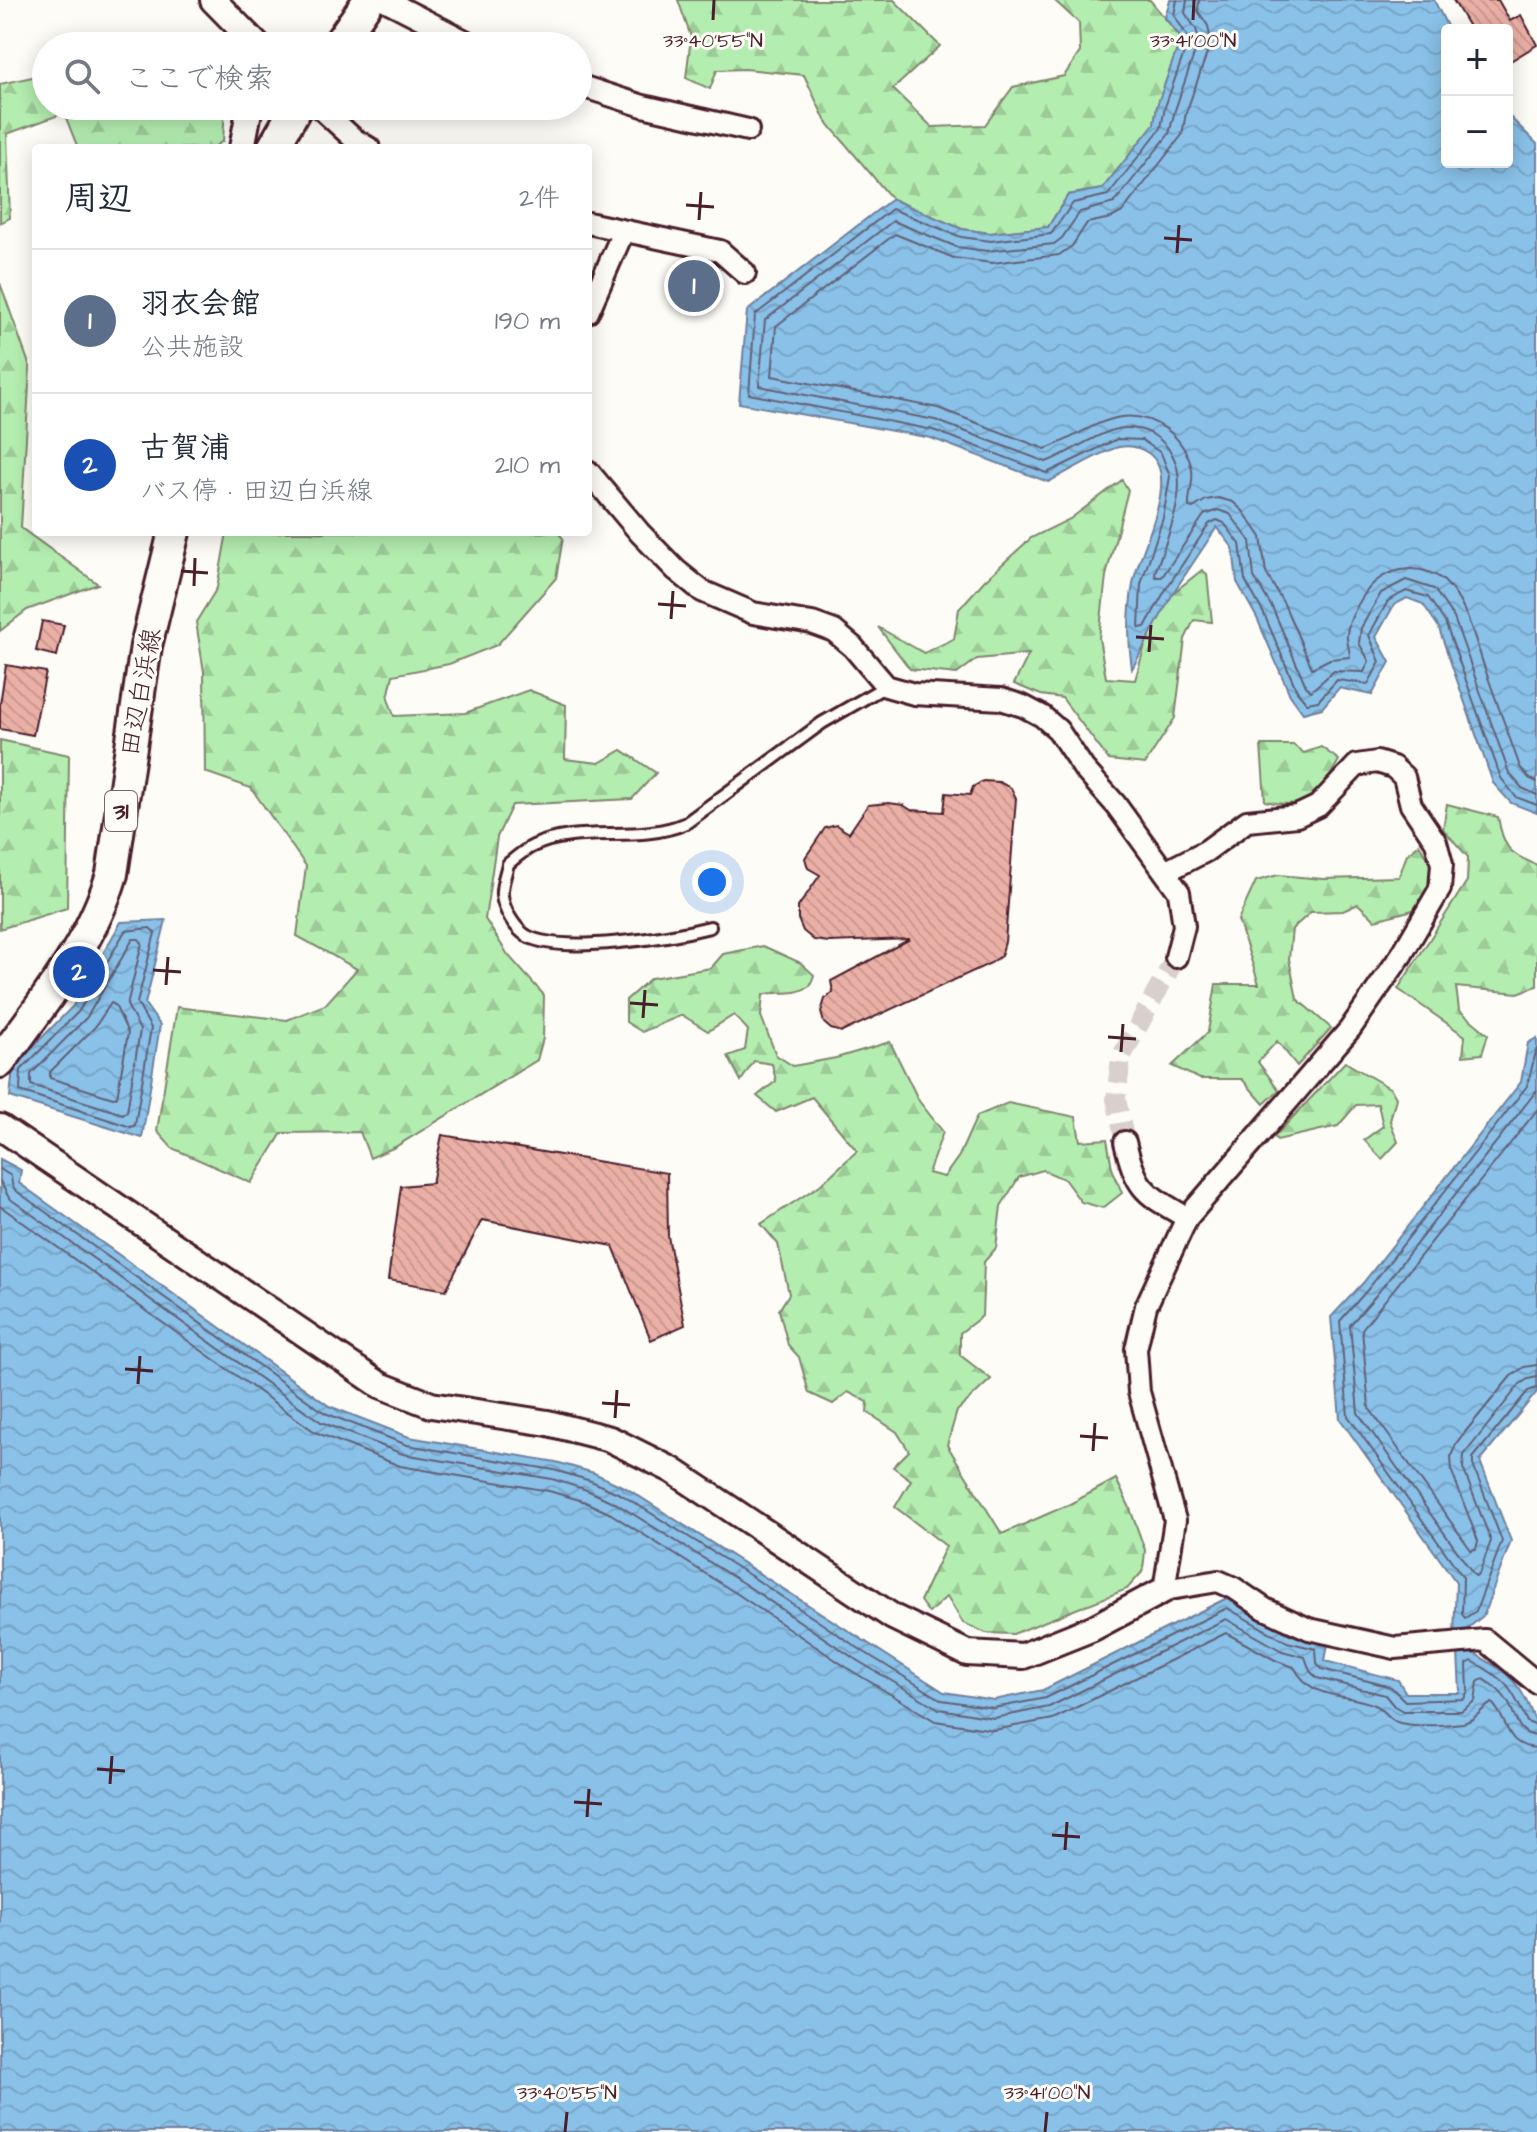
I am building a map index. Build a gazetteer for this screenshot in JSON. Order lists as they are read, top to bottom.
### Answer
{
  "streets": {
    "main road": ["田辺白浜線", "31"]
  },
  "page": {
    "map_buttons": ["+", "−"],
    "search": "ここで検索",
    "heading": ["周辺", "2件"],
    "list": [
      {
        "mark": "1",
        "name": "羽衣会館",
        "note": "公共施設",
        "value": "190 m"
      },
      {
        "mark": "2",
        "name": "古賀浦",
        "note": "バス停 · 田辺白浜線",
        "value": "210 m"
      }
    ],
    "pins": ["1", "2"]
  },
  "coordinates": ["33°40'55\"N", "33°41'00\"N"]
}
